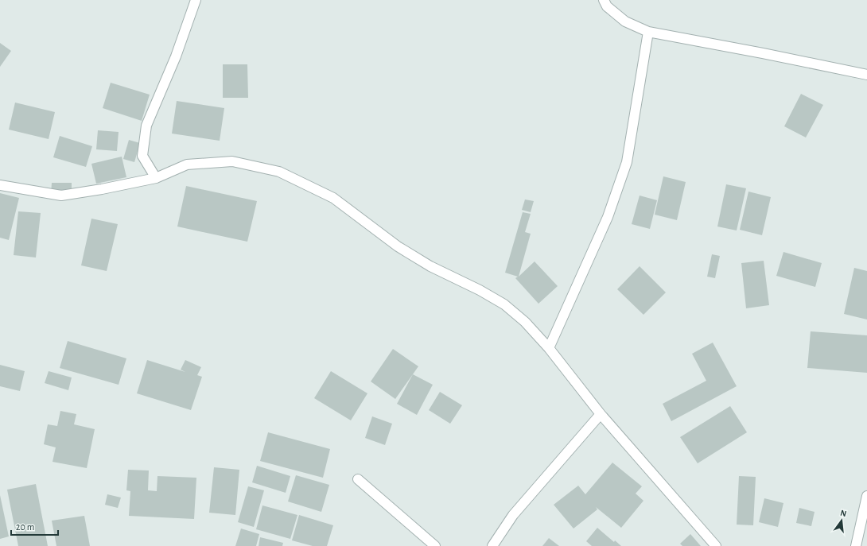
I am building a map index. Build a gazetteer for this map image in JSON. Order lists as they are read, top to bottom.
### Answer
{
  "scale_bar": "20 m",
  "north": "top"
}
